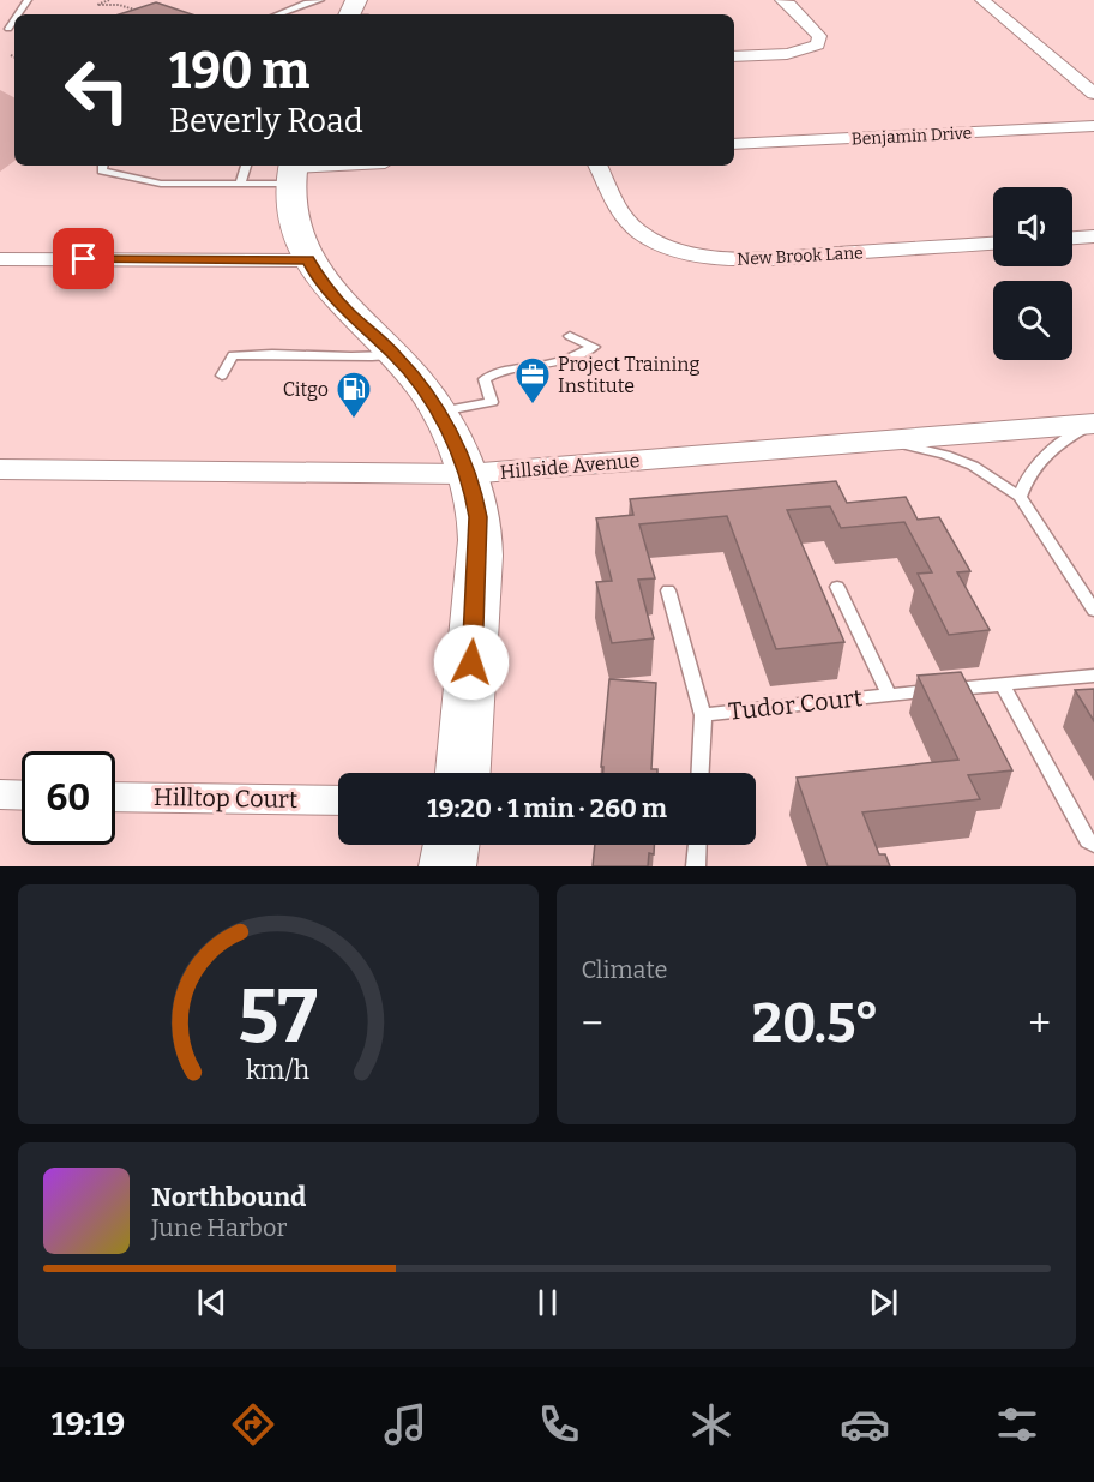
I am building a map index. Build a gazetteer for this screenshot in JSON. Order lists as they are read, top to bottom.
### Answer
{
  "streets": {
    "street": [
      "Benjamin Drive",
      "New Brook Lane",
      "Hillside Avenue",
      "Hilltop Court"
    ],
    "lane": ["Tudor Court"]
  },
  "places": {
    "office": ["Project Training Institute"],
    "fuel station": ["Citgo"]
  },
  "page": {
    "turn": ["190 m", "Beverly Road"],
    "limit": "60",
    "trip": "19:20 · 1 min · 260 m",
    "tile": "Climate",
    "heat": ["−", "20.5°", "+"],
    "song": ["Northbound", "June Harbor"],
    "tabs": "19:19",
    "gauge": ["57", "km/h"]
  }
}
